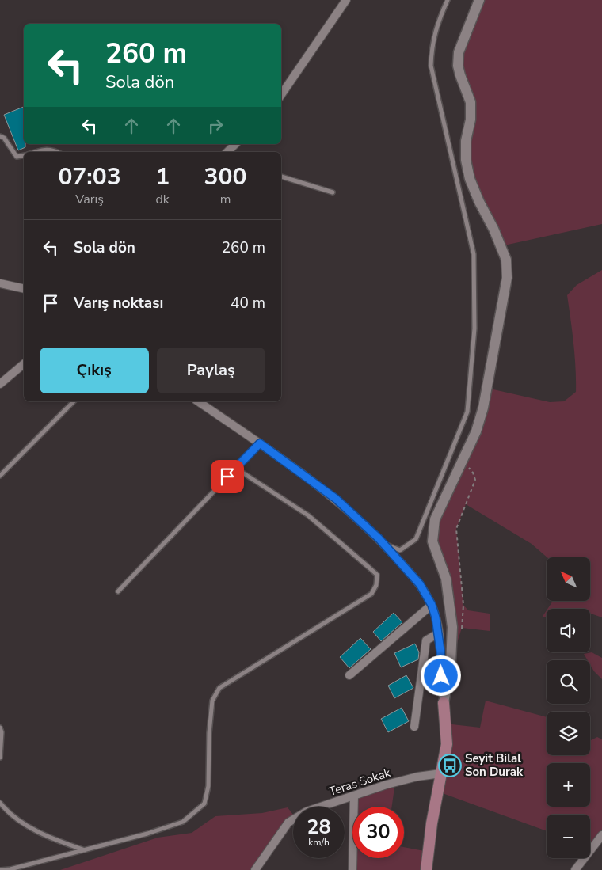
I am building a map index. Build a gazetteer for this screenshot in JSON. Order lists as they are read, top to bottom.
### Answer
{
  "streets": {
    "street": ["Teras Sokak"]
  },
  "places": {
    "bus stop": ["Seyit Bilal Son Durak"]
  },
  "north": "top left",
  "page": {
    "turn": ["260 m", "Sola dön"],
    "eta": [
      "07:03",
      "Varış",
      "1",
      "dk",
      "300",
      "m"
    ],
    "list": [
      {
        "name": "Sola dön",
        "value": "260 m"
      },
      {
        "name": "Varış noktası",
        "value": "40 m"
      }
    ],
    "buttons": ["Çıkış", "Paylaş"],
    "map_buttons": ["+", "−"],
    "speed": "28 km/h",
    "limit": "30"
  }
}
